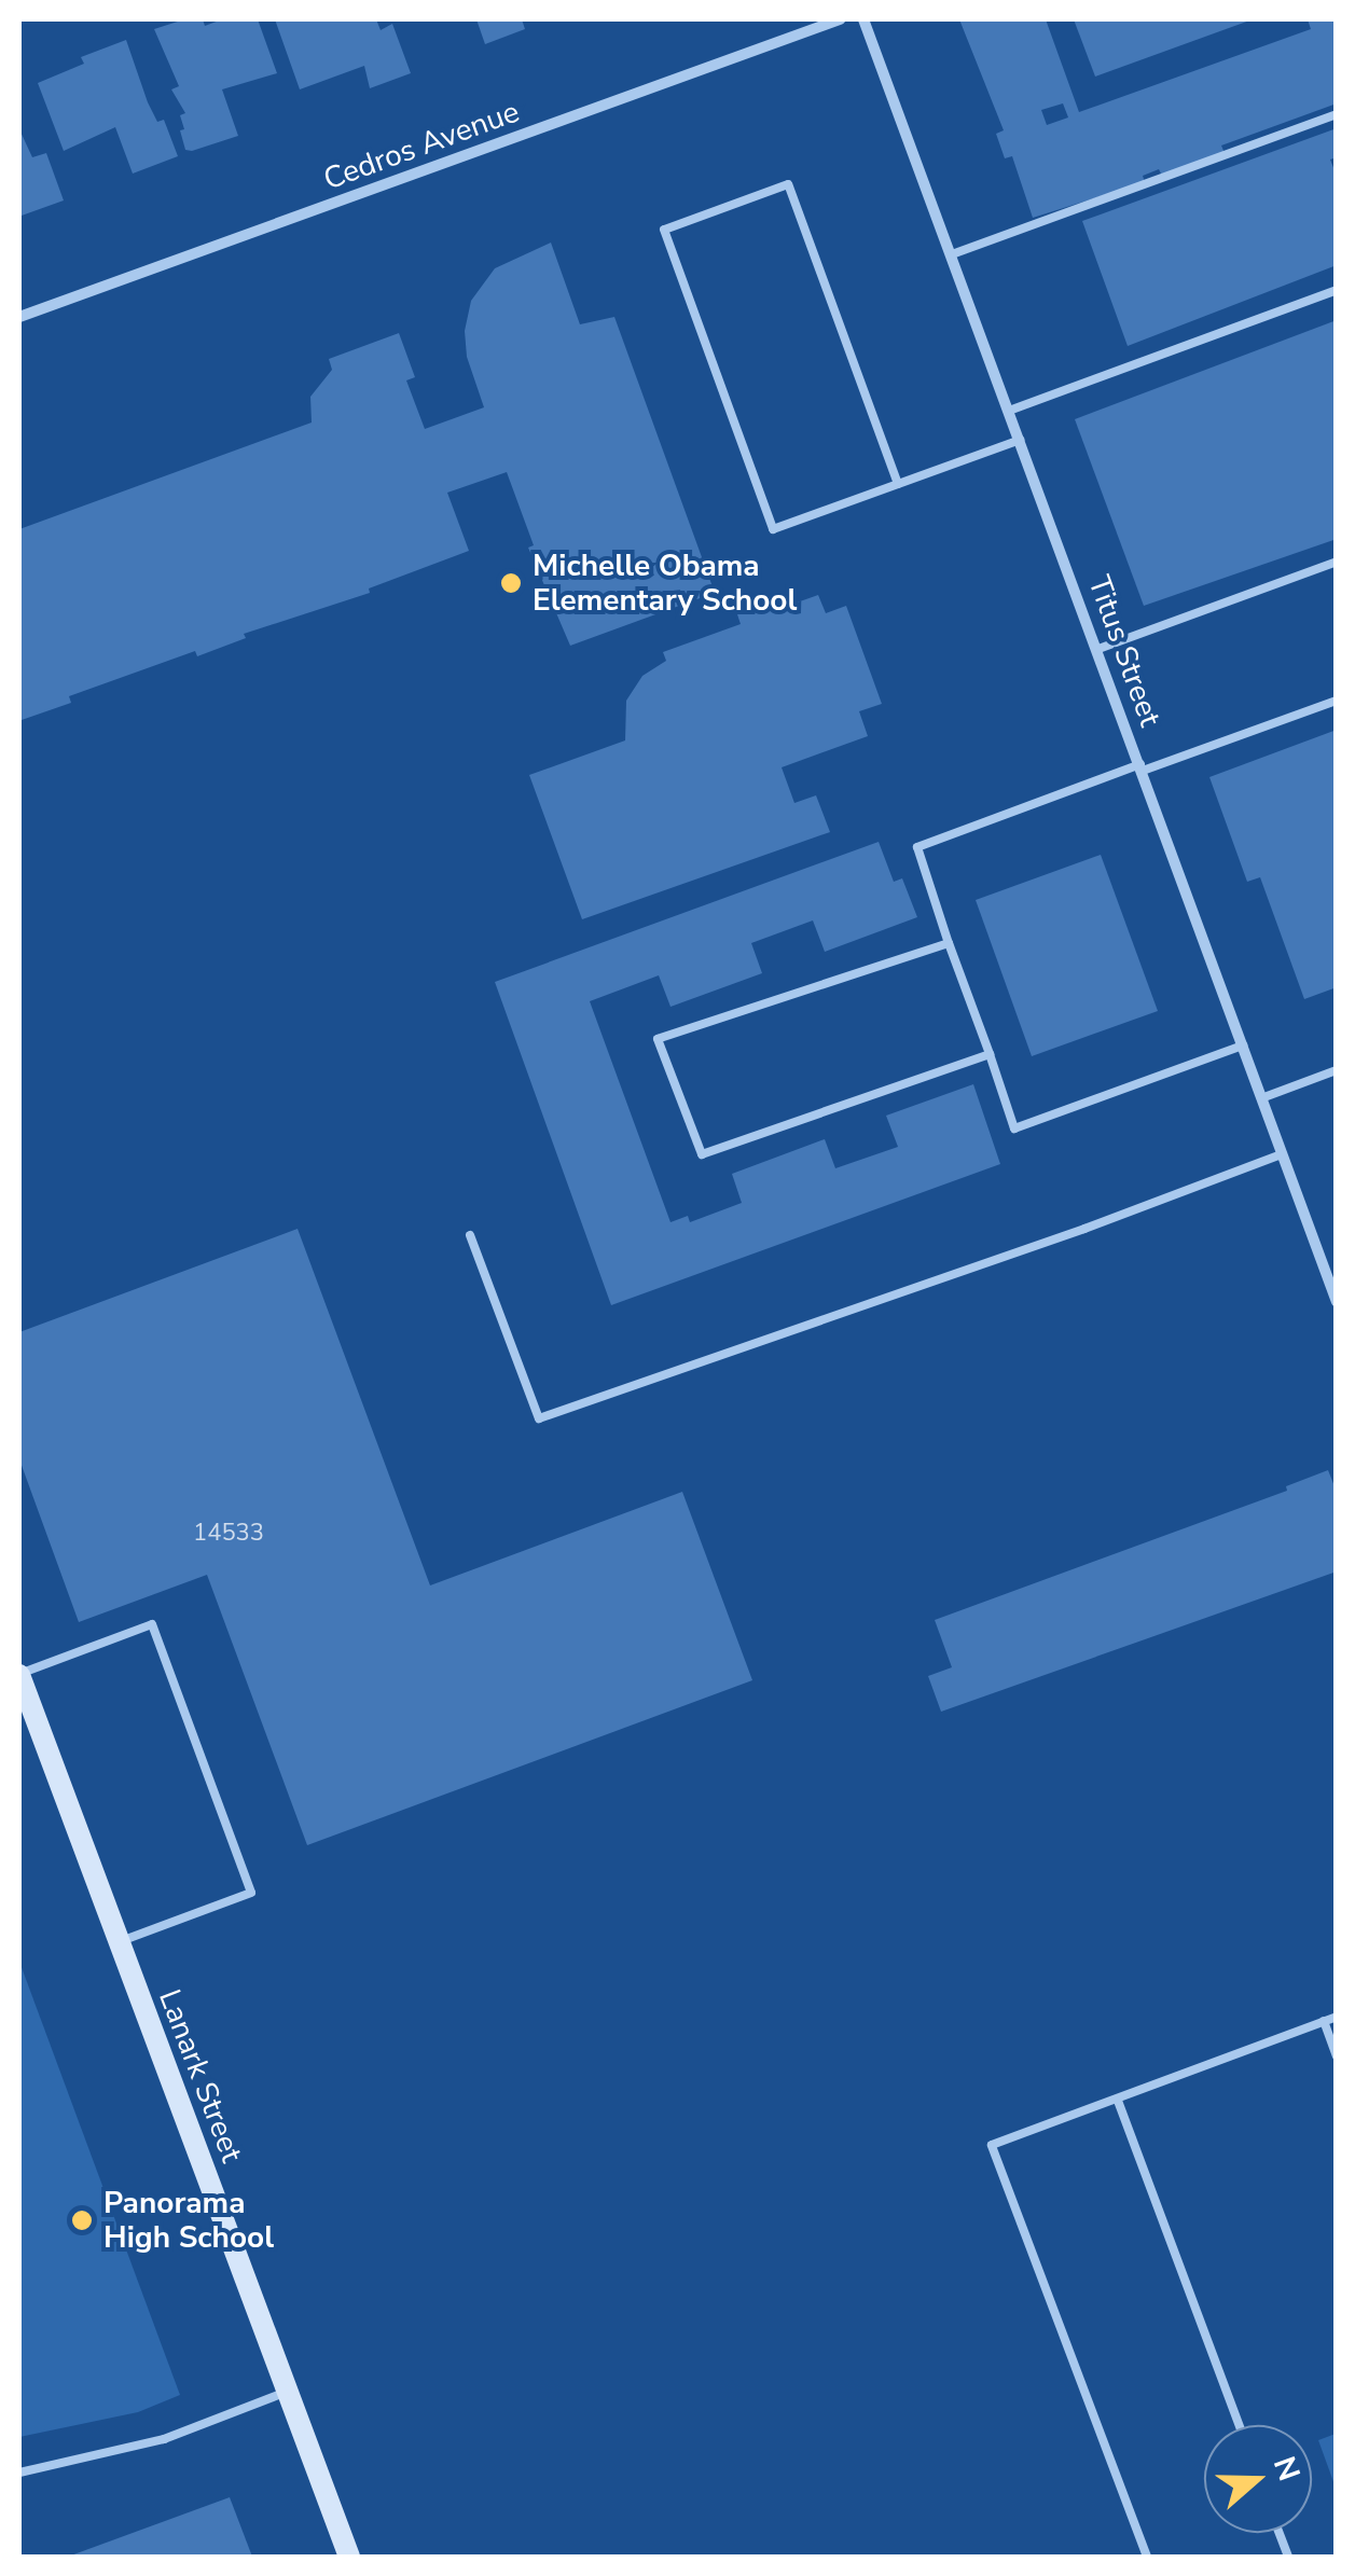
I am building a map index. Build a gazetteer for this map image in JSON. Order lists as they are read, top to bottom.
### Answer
{
  "streets": {
    "street": ["Cedros Avenue", "Titus Street", "Lanark Street"]
  },
  "places": ["Michelle Obama Elementary School", "Panorama High School"],
  "house_numbers": ["14533"],
  "north": "right"
}
